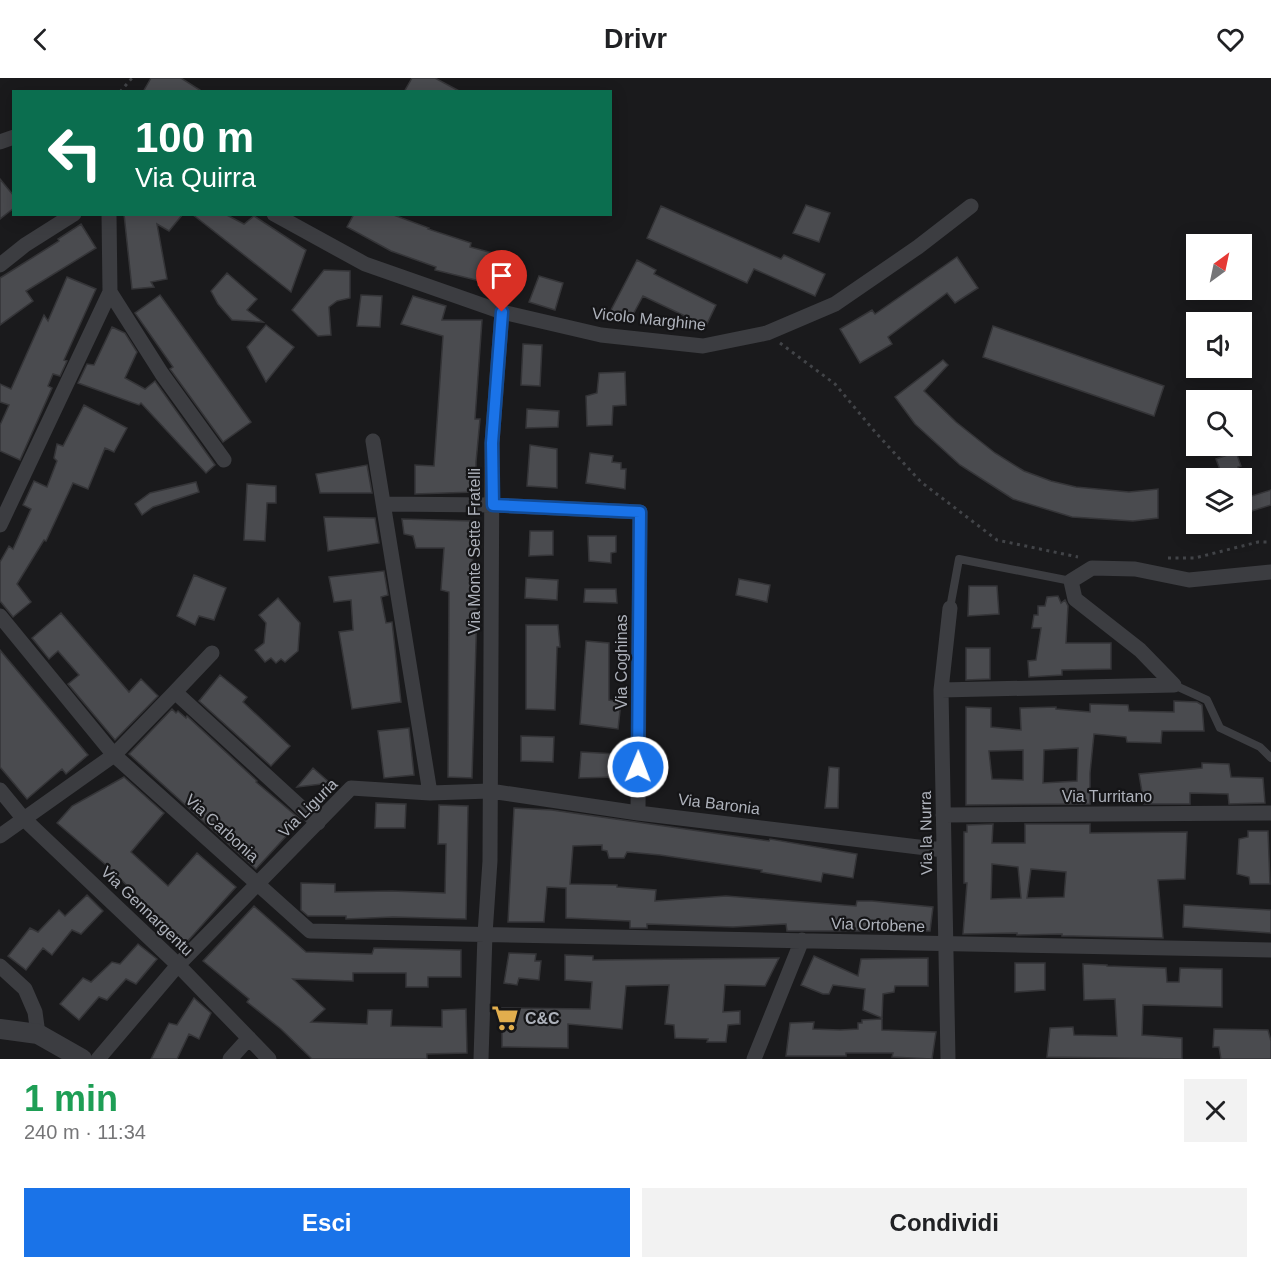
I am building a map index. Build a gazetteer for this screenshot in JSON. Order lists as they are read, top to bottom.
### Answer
{
  "streets": {
    "street": [
      "Vicolo Marghine",
      "Via Monte Sette Fratelli",
      "Via Coghinas",
      "Via Turritano",
      "Via Baronia",
      "Via Liguria",
      "Via Carbonia",
      "Via la Nurra",
      "Via Gennargentu",
      "Via Ortobene"
    ]
  },
  "crossings": [
    ["Vicolo Marghine", "Via Monte Sette Fratelli"],
    ["Via Monte Sette Fratelli", "Via Coghinas"],
    ["Via Monte Sette Fratelli", "Via Baronia"],
    ["Via Monte Sette Fratelli", "Via Liguria"],
    ["Via Monte Sette Fratelli", "Via Carbonia"],
    ["Via Monte Sette Fratelli", "Via Ortobene"],
    ["Via Coghinas", "Via Baronia"],
    ["Via Turritano", "Via la Nurra"],
    ["Via Baronia", "Via Liguria"],
    ["Via Baronia", "Via la Nurra"],
    ["Via Liguria", "Via Carbonia"],
    ["Via Liguria", "Via Gennargentu"],
    ["Via Carbonia", "Via Ortobene"],
    ["Via la Nurra", "Via Ortobene"]
  ],
  "places": {
    "supermarket": ["C&C"]
  },
  "north": "top right",
  "page": {
    "header": "Drivr",
    "turn": ["100 m", "Via Quirra"],
    "heading": ["1 min", "240 m · 11:34"],
    "buttons": ["Esci", "Condividi"]
  }
}
